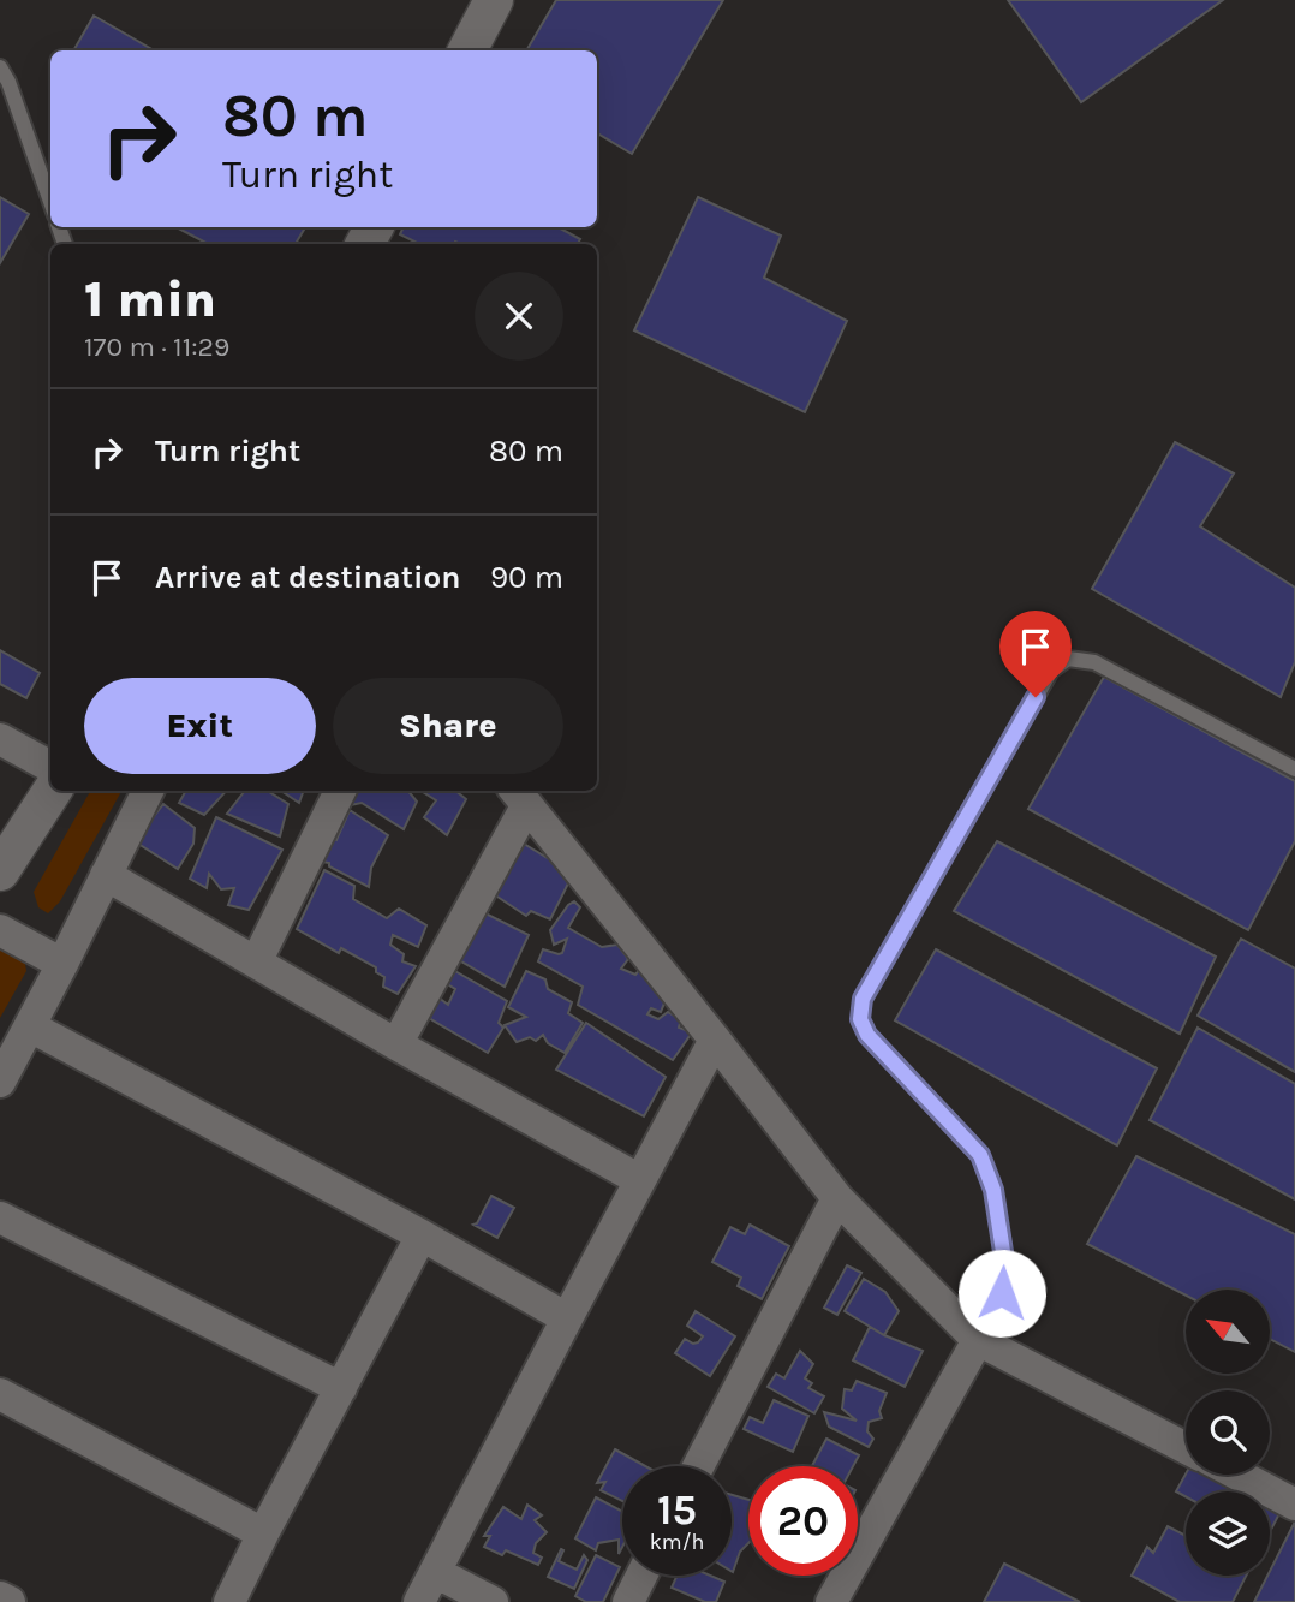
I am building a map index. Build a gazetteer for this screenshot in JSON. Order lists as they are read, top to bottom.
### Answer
{
  "north": "top left",
  "page": {
    "turn": ["80 m", "Turn right"],
    "heading": ["1 min", "170 m · 11:29"],
    "list": [
      {
        "name": "Turn right",
        "value": "80 m"
      },
      {
        "name": "Arrive at destination",
        "value": "90 m"
      }
    ],
    "buttons": ["Exit", "Share"],
    "speed": "15 km/h",
    "limit": "20"
  }
}
